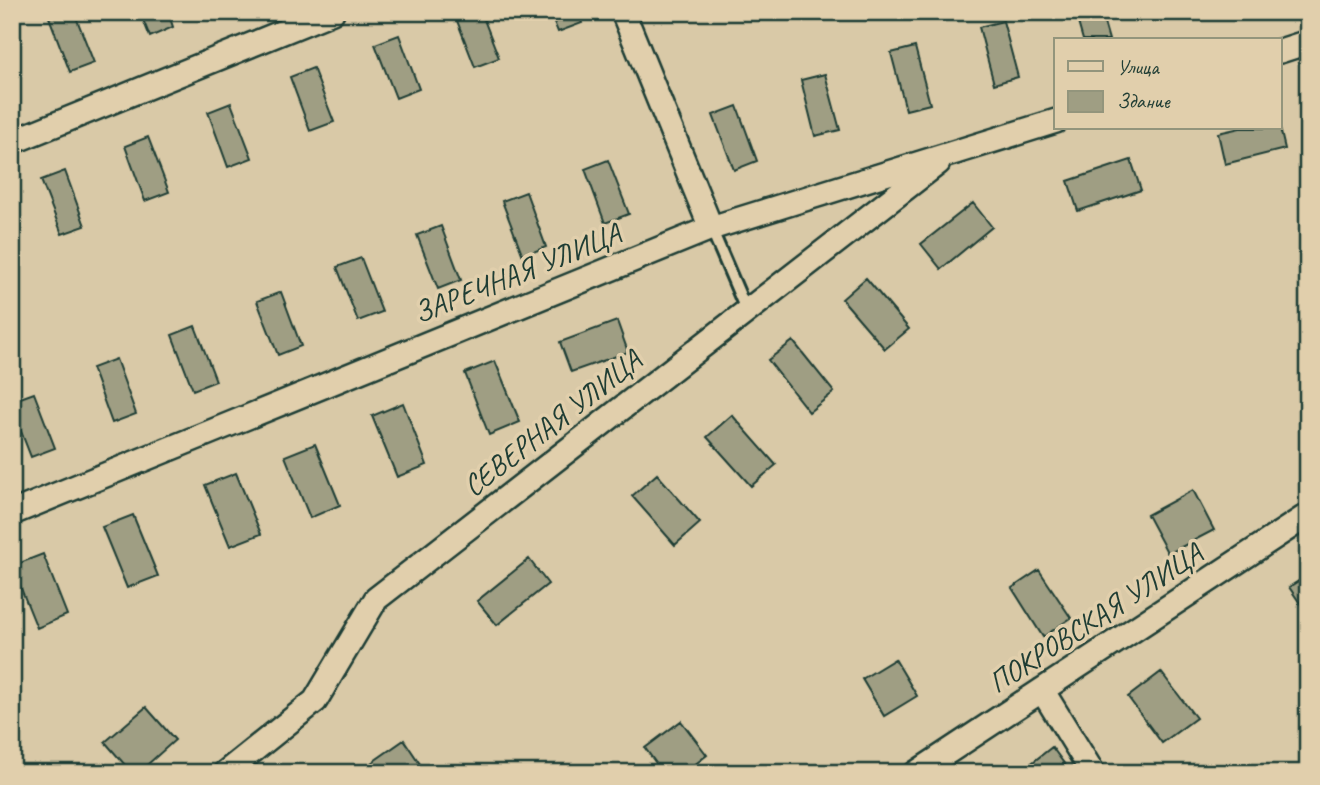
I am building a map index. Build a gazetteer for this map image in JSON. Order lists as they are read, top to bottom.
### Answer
{
  "streets": {
    "street": ["ЗАРЕЧНАЯ УЛИЦА", "СЕВЕРНАЯ УЛИЦА", "ПОКРОВСКАЯ УЛИЦА"]
  },
  "crossings": [
    ["ЗАРЕЧНАЯ УЛИЦА", "СЕВЕРНАЯ УЛИЦА"]
  ],
  "legend": ["Улица", "Здание"]
}
